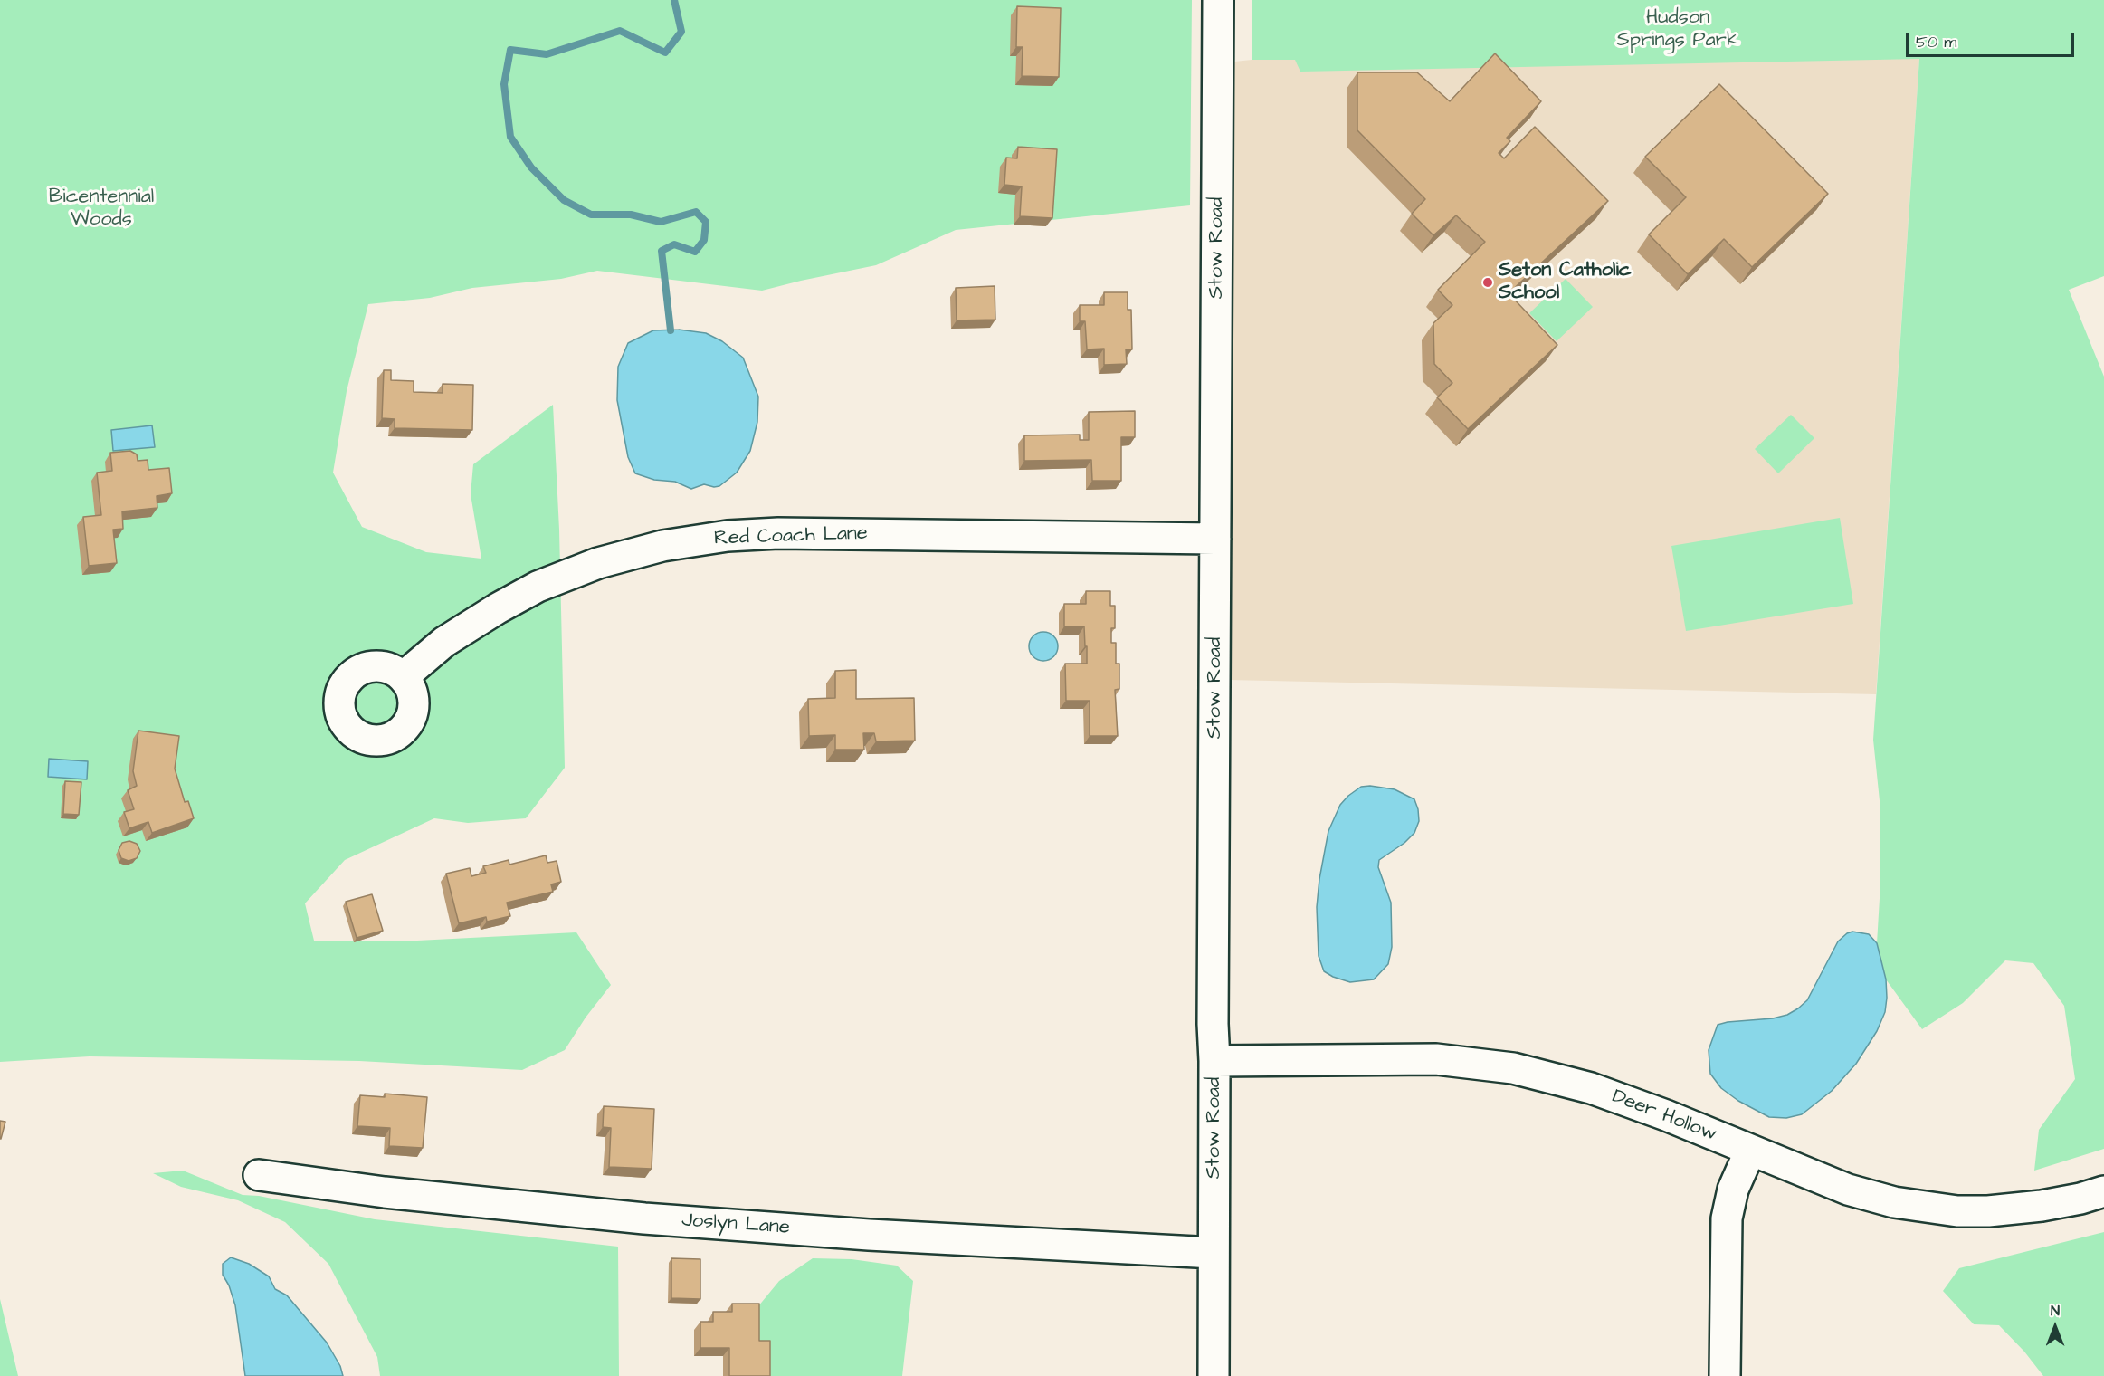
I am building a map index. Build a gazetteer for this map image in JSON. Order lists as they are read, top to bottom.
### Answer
{
  "streets": {
    "street": [
      "Stow Road",
      "Red Coach Lane",
      "Deer Hollow",
      "Joslyn Lane"
    ]
  },
  "crossings": [
    ["Stow Road", "Red Coach Lane"],
    ["Stow Road", "Deer Hollow"],
    ["Stow Road", "Joslyn Lane"]
  ],
  "parks": ["Hudson Springs Park", "Bicentennial Woods"],
  "places": ["Seton Catholic School"],
  "scale_bar": "50 m",
  "north": "top"
}
